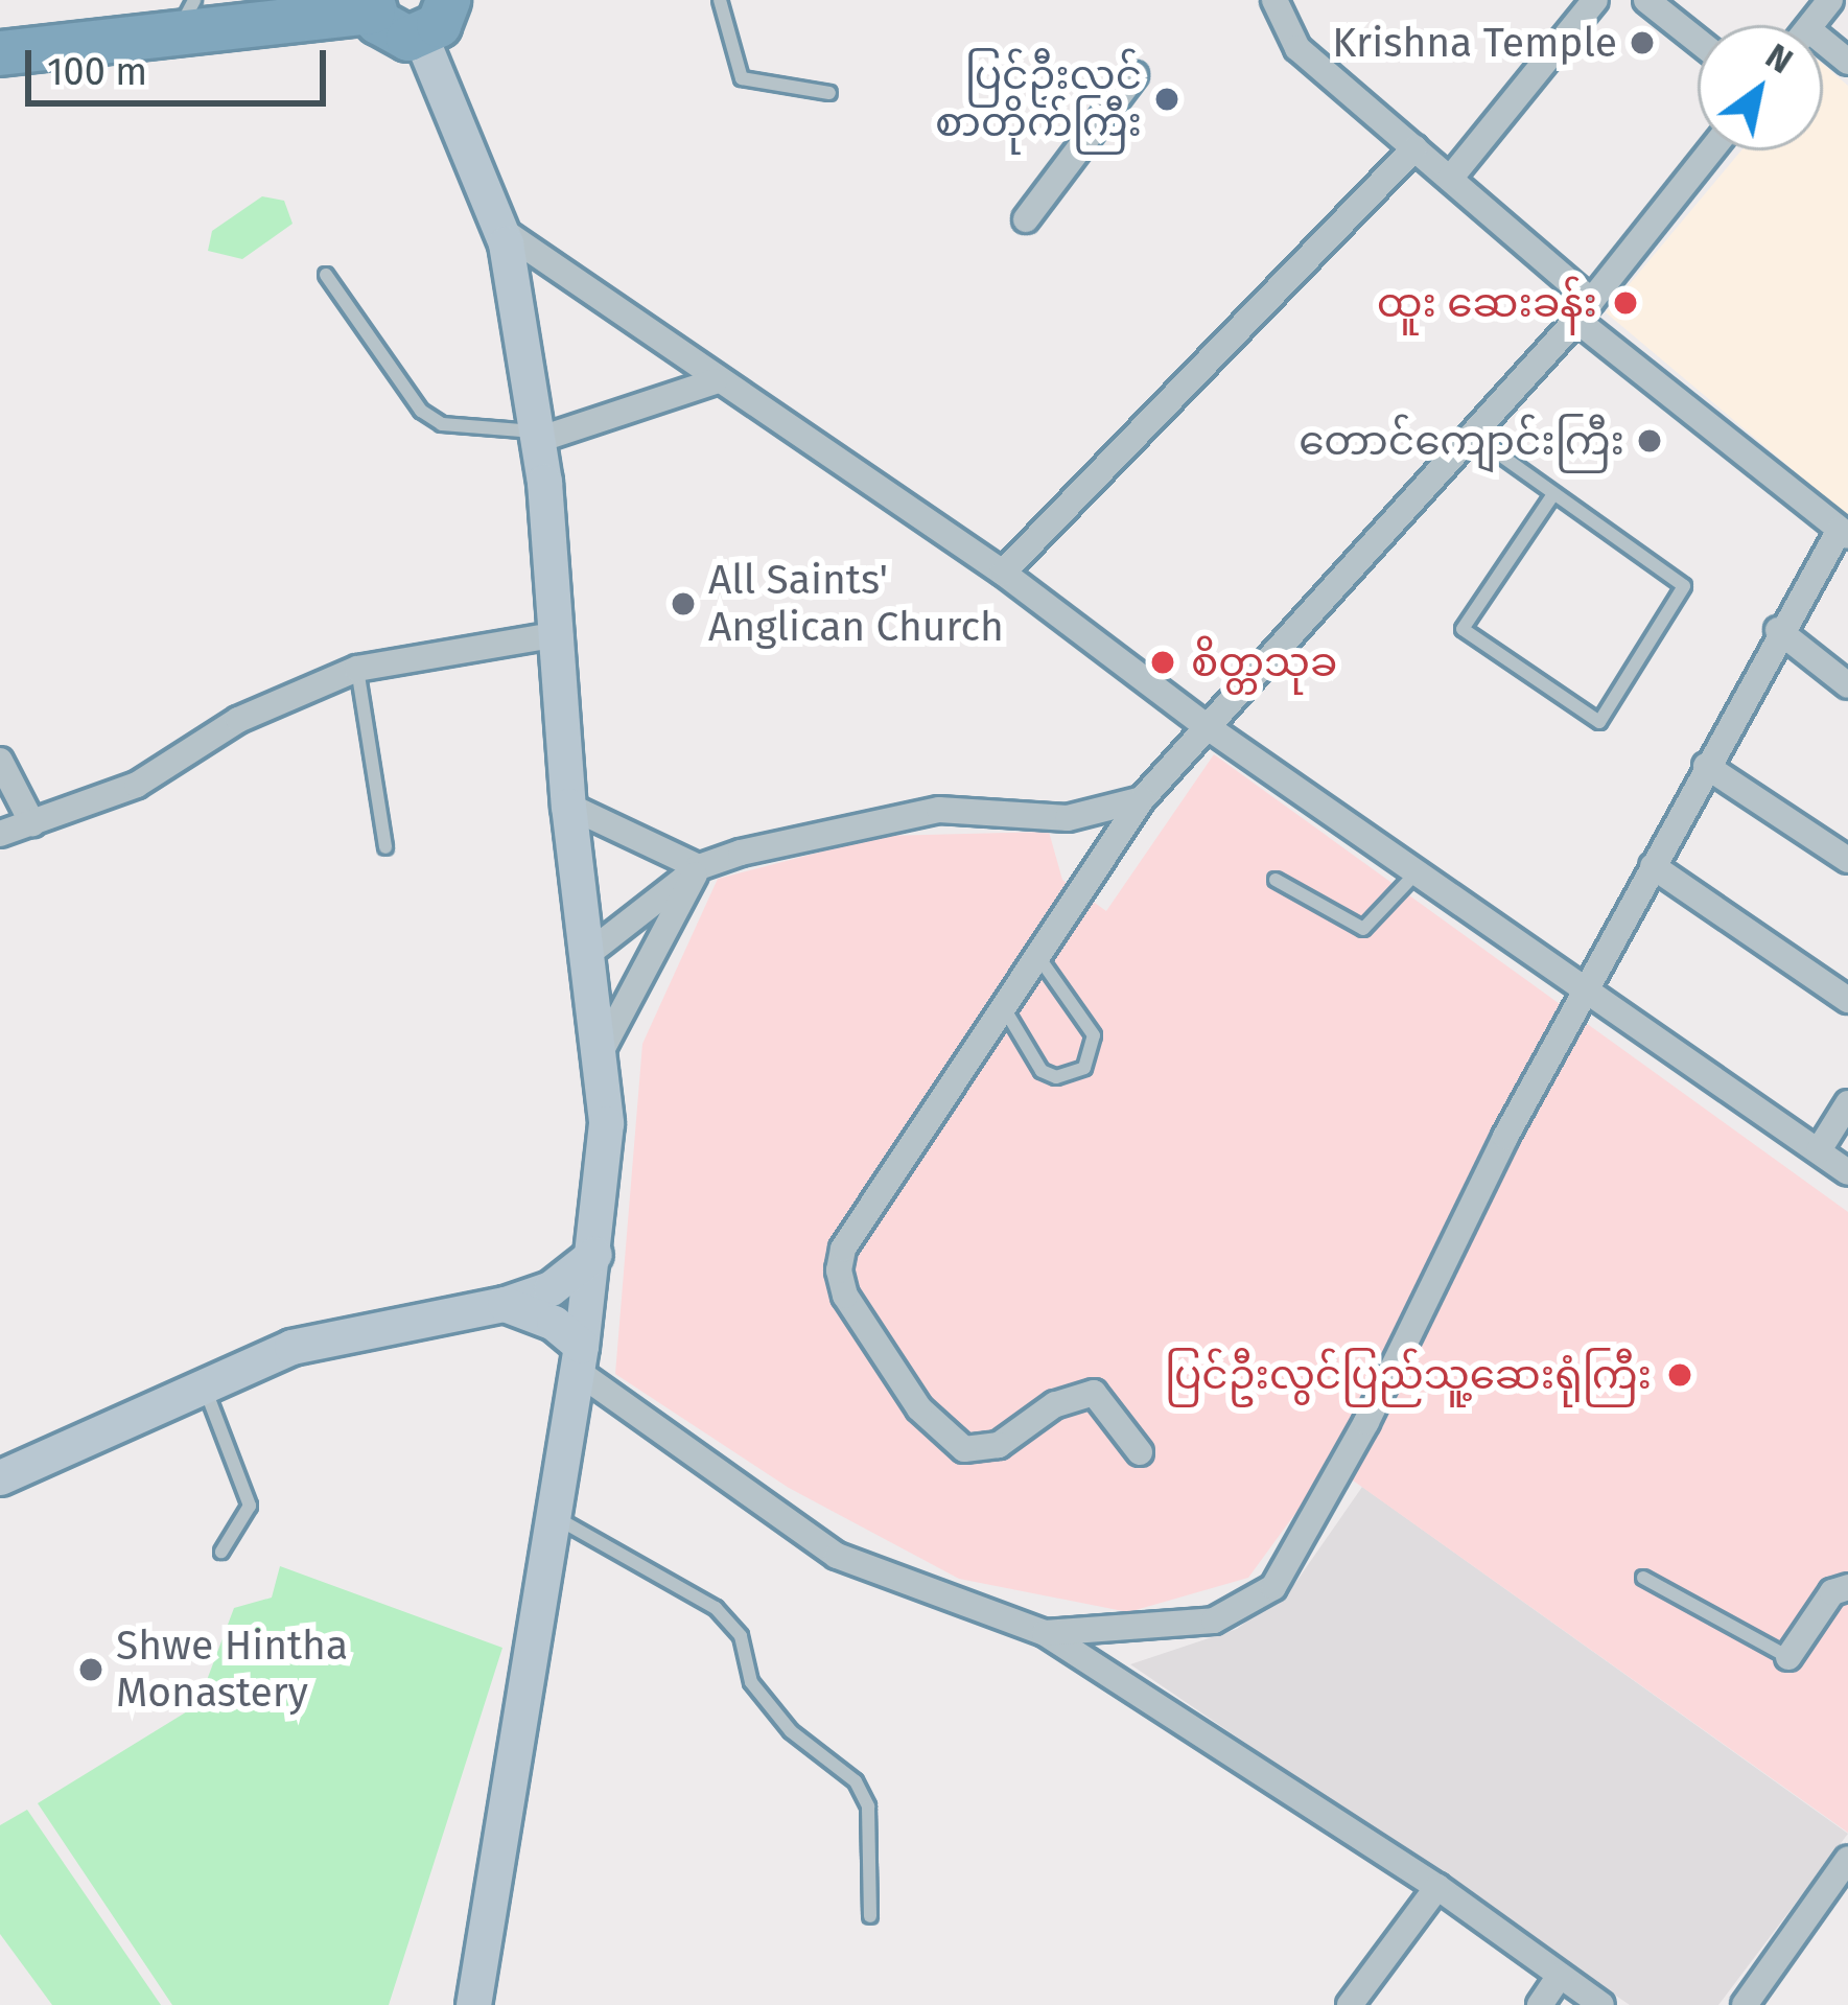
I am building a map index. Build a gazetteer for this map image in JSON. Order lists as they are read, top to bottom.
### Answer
{
  "places": [
    "Krishna Temple",
    "ပြင်ဦးလွင် စာတိုက်ကြီး",
    "ထူး ဆေးခန်း",
    "တောင်ကျောင်းကြီး",
    "All Saints' Anglican Church",
    "စိတ္တသုခ",
    "ပြင်ဦးလွင်ပြည်သူ့ဆေးရုံကြီး",
    "Shwe Hintha Monastery"
  ],
  "scale_bar": "100 m",
  "north": "top right"
}
